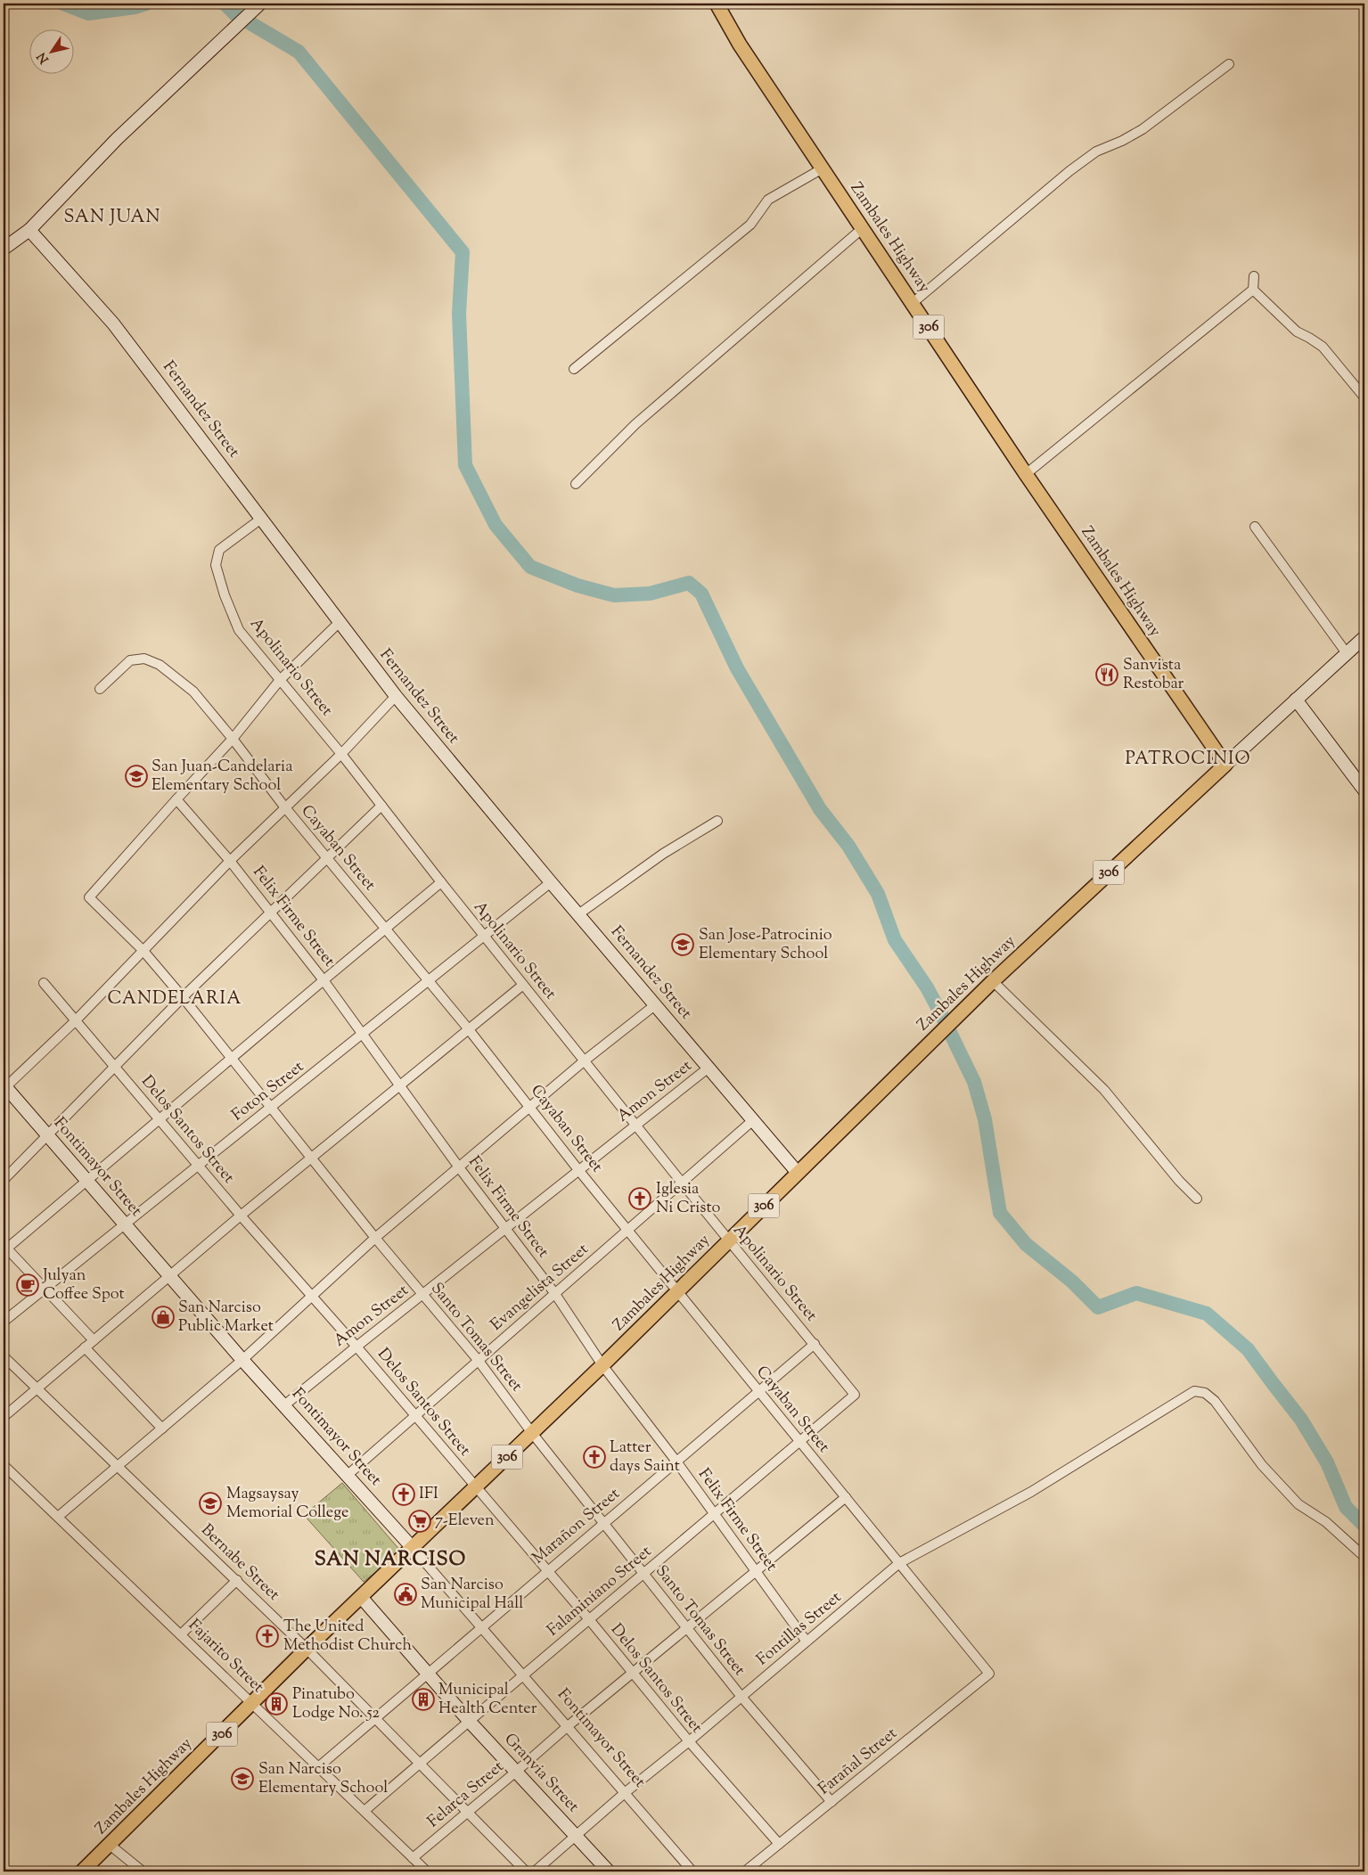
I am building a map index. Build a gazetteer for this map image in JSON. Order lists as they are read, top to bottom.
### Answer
{
  "streets": {
    "main road": ["Zambales Highway", "306"],
    "street": [
      "Fernandez Street",
      "Apolinario Street",
      "Cayaban Street",
      "Felix Firme Street",
      "Foton Street",
      "Amon Street",
      "Delos Santos Street",
      "Fontimayor Street",
      "Evangelista Street",
      "Santo Tomas Street",
      "Marañon Street",
      "Bernabe Street",
      "Falaminiano Street",
      "Fontillas Street",
      "Fajarito Street",
      "Farañal Street",
      "Granvia Street",
      "Felarca Street"
    ]
  },
  "crossings": [
    ["Zambales Highway", "Fernandez Street"],
    ["Zambales Highway", "Apolinario Street"],
    ["Zambales Highway", "Cayaban Street"],
    ["Zambales Highway", "Felix Firme Street"],
    ["Zambales Highway", "Delos Santos Street"],
    ["Zambales Highway", "Fontimayor Street"],
    ["Zambales Highway", "Santo Tomas Street"],
    ["Zambales Highway", "Bernabe Street"],
    ["Zambales Highway", "Fajarito Street"],
    ["Zambales Highway", "Granvia Street"],
    ["Fernandez Street", "Apolinario Street"],
    ["Fernandez Street", "Foton Street"],
    ["Fernandez Street", "Amon Street"],
    ["Fernandez Street", "Evangelista Street"],
    ["Apolinario Street", "Foton Street"],
    ["Apolinario Street", "Amon Street"],
    ["Apolinario Street", "Evangelista Street"],
    ["Apolinario Street", "Marañon Street"],
    ["Apolinario Street", "Falaminiano Street"],
    ["Cayaban Street", "Foton Street"],
    ["Cayaban Street", "Amon Street"],
    ["Cayaban Street", "Evangelista Street"],
    ["Cayaban Street", "Marañon Street"],
    ["Cayaban Street", "Falaminiano Street"],
    ["Cayaban Street", "Fontillas Street"],
    ["Cayaban Street", "Farañal Street"],
    ["Cayaban Street", "Felarca Street"],
    ["Felix Firme Street", "Foton Street"],
    ["Felix Firme Street", "Amon Street"],
    ["Felix Firme Street", "Evangelista Street"],
    ["Felix Firme Street", "Santo Tomas Street"],
    ["Felix Firme Street", "Marañon Street"],
    ["Felix Firme Street", "Falaminiano Street"],
    ["Felix Firme Street", "Fontillas Street"],
    ["Felix Firme Street", "Felarca Street"],
    ["Foton Street", "Delos Santos Street"],
    ["Foton Street", "Fontimayor Street"],
    ["Foton Street", "Santo Tomas Street"],
    ["Amon Street", "Delos Santos Street"],
    ["Amon Street", "Fontimayor Street"],
    ["Amon Street", "Santo Tomas Street"],
    ["Delos Santos Street", "Evangelista Street"],
    ["Delos Santos Street", "Marañon Street"],
    ["Delos Santos Street", "Falaminiano Street"],
    ["Delos Santos Street", "Fontillas Street"],
    ["Delos Santos Street", "Farañal Street"],
    ["Delos Santos Street", "Felarca Street"],
    ["Fontimayor Street", "Evangelista Street"],
    ["Fontimayor Street", "Marañon Street"],
    ["Fontimayor Street", "Falaminiano Street"],
    ["Fontimayor Street", "Fontillas Street"],
    ["Fontimayor Street", "Felarca Street"],
    ["Evangelista Street", "Santo Tomas Street"],
    ["Santo Tomas Street", "Marañon Street"],
    ["Santo Tomas Street", "Falaminiano Street"],
    ["Santo Tomas Street", "Fontillas Street"],
    ["Santo Tomas Street", "Farañal Street"],
    ["Santo Tomas Street", "Felarca Street"],
    ["Marañon Street", "Bernabe Street"],
    ["Marañon Street", "Fajarito Street"],
    ["Marañon Street", "Granvia Street"],
    ["Bernabe Street", "Falaminiano Street"],
    ["Bernabe Street", "Felarca Street"],
    ["Falaminiano Street", "Fajarito Street"],
    ["Falaminiano Street", "Granvia Street"],
    ["Fontillas Street", "Granvia Street"],
    ["Fajarito Street", "Felarca Street"],
    ["Granvia Street", "Felarca Street"]
  ],
  "districts": [
    "SAN JUAN",
    "PATROCINIO",
    "CANDELARIA",
    "SAN NARCISO"
  ],
  "places": {
    "restaurant": ["Sanvista Restobar"],
    "school or university": [
      "San Juan-Candelaria Elementary School",
      "San Jose-Patrocinio Elementary School",
      "Magsaysay Memorial College",
      "San Narciso Elementary School"
    ],
    "church": [
      "Iglesia Ni Cristo",
      "Latter days Saint",
      "IFI",
      "The United Methodist Church"
    ],
    "cafe": ["Julyan Coffee Spot"],
    "shop": ["San Narciso Public Market"],
    "supermarket": ["7-Eleven"],
    "public building": ["San Narciso Municipal Hall"],
    "building": ["Municipal Health Center", "Pinatubo Lodge No. 52"]
  },
  "north": "bottom left"
}
